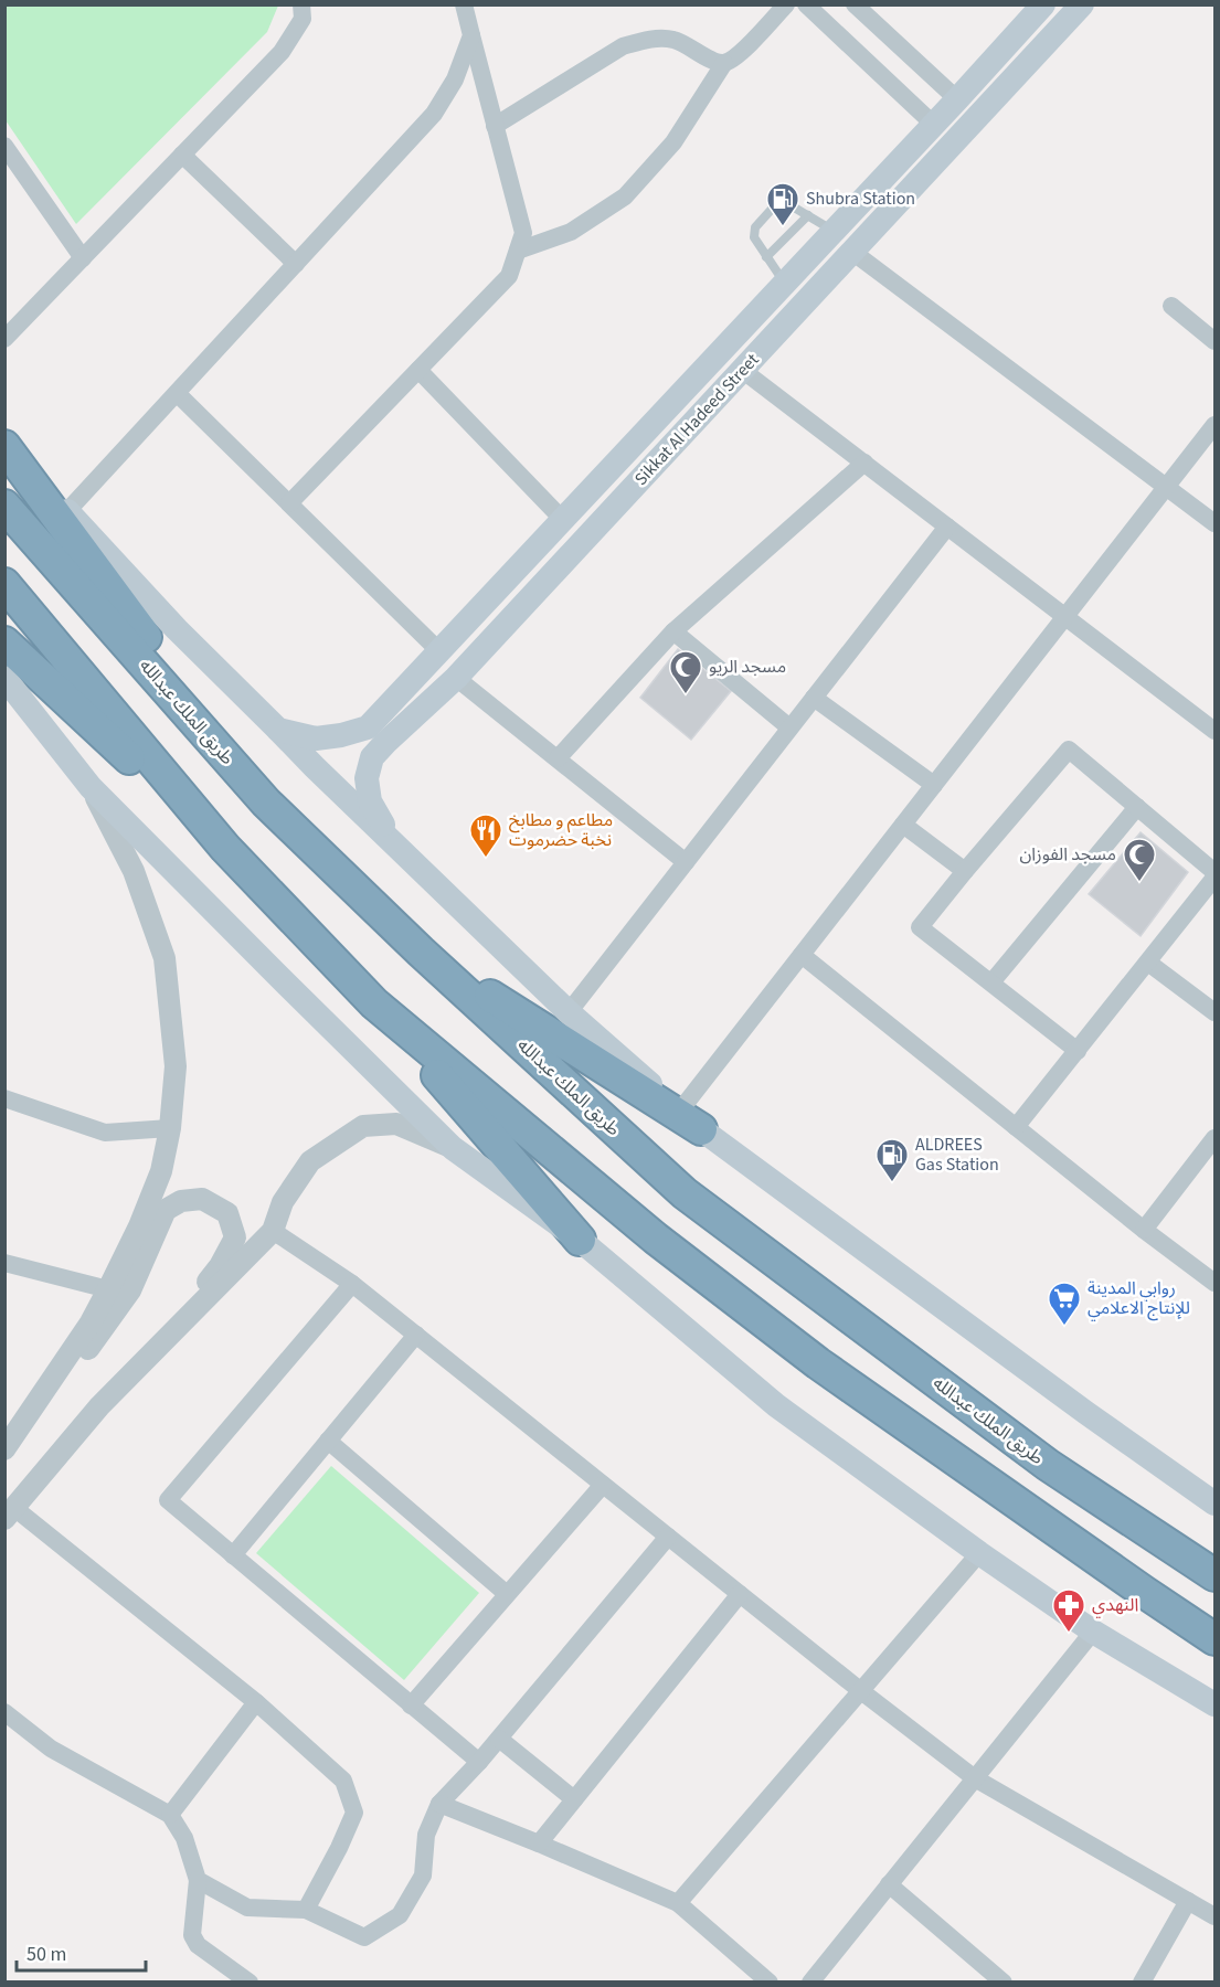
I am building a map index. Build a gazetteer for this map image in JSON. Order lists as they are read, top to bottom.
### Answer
{
  "streets": {
    "highway": ["طريق الملك عبدالله"],
    "main road": ["Sikkat Al Hadeed Street"]
  },
  "places": {
    "fuel station": ["Shubra Station", "ALDREES Gas Station"],
    "mosque": ["مسجد الريو", "مسجد الفوزان"],
    "restaurant": ["مطاعم و مطابخ نخبة حضرموت"],
    "supermarket": ["روابي المدينة للإنتاج الاعلامي"],
    "pharmacy": ["النهدي"]
  },
  "scale_bar": "50 m"
}
